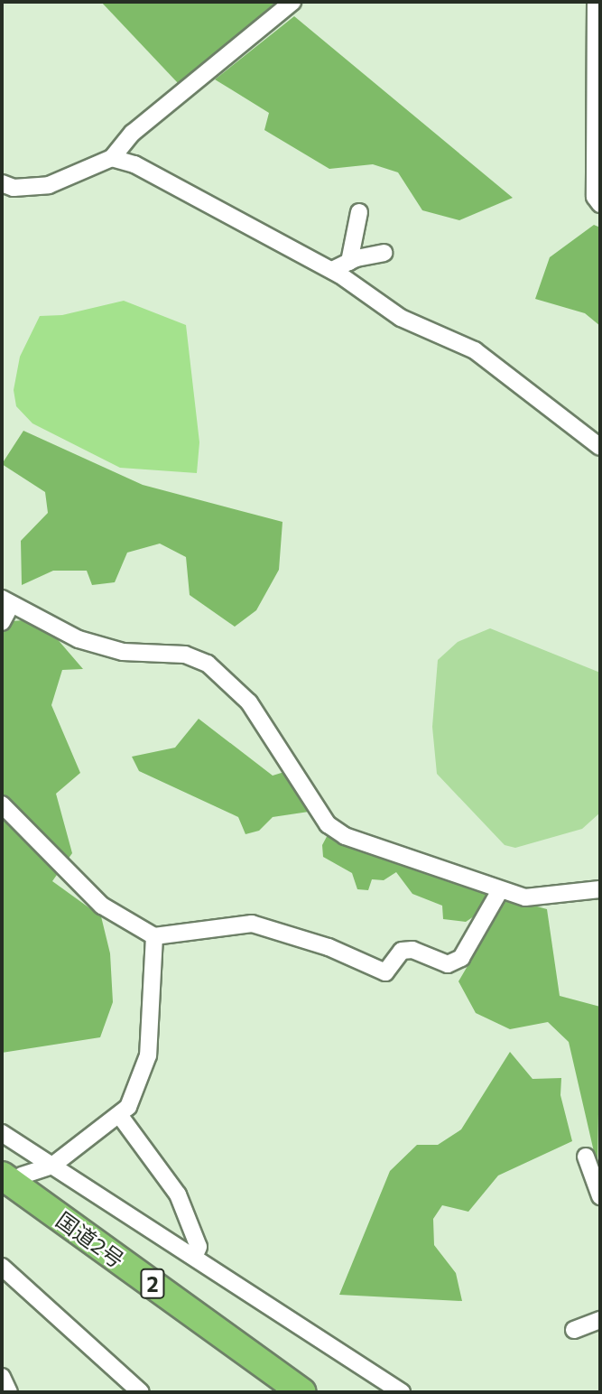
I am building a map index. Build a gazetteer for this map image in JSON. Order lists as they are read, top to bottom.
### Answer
{
  "streets": {
    "highway": ["国道2号", "2"]
  }
}
